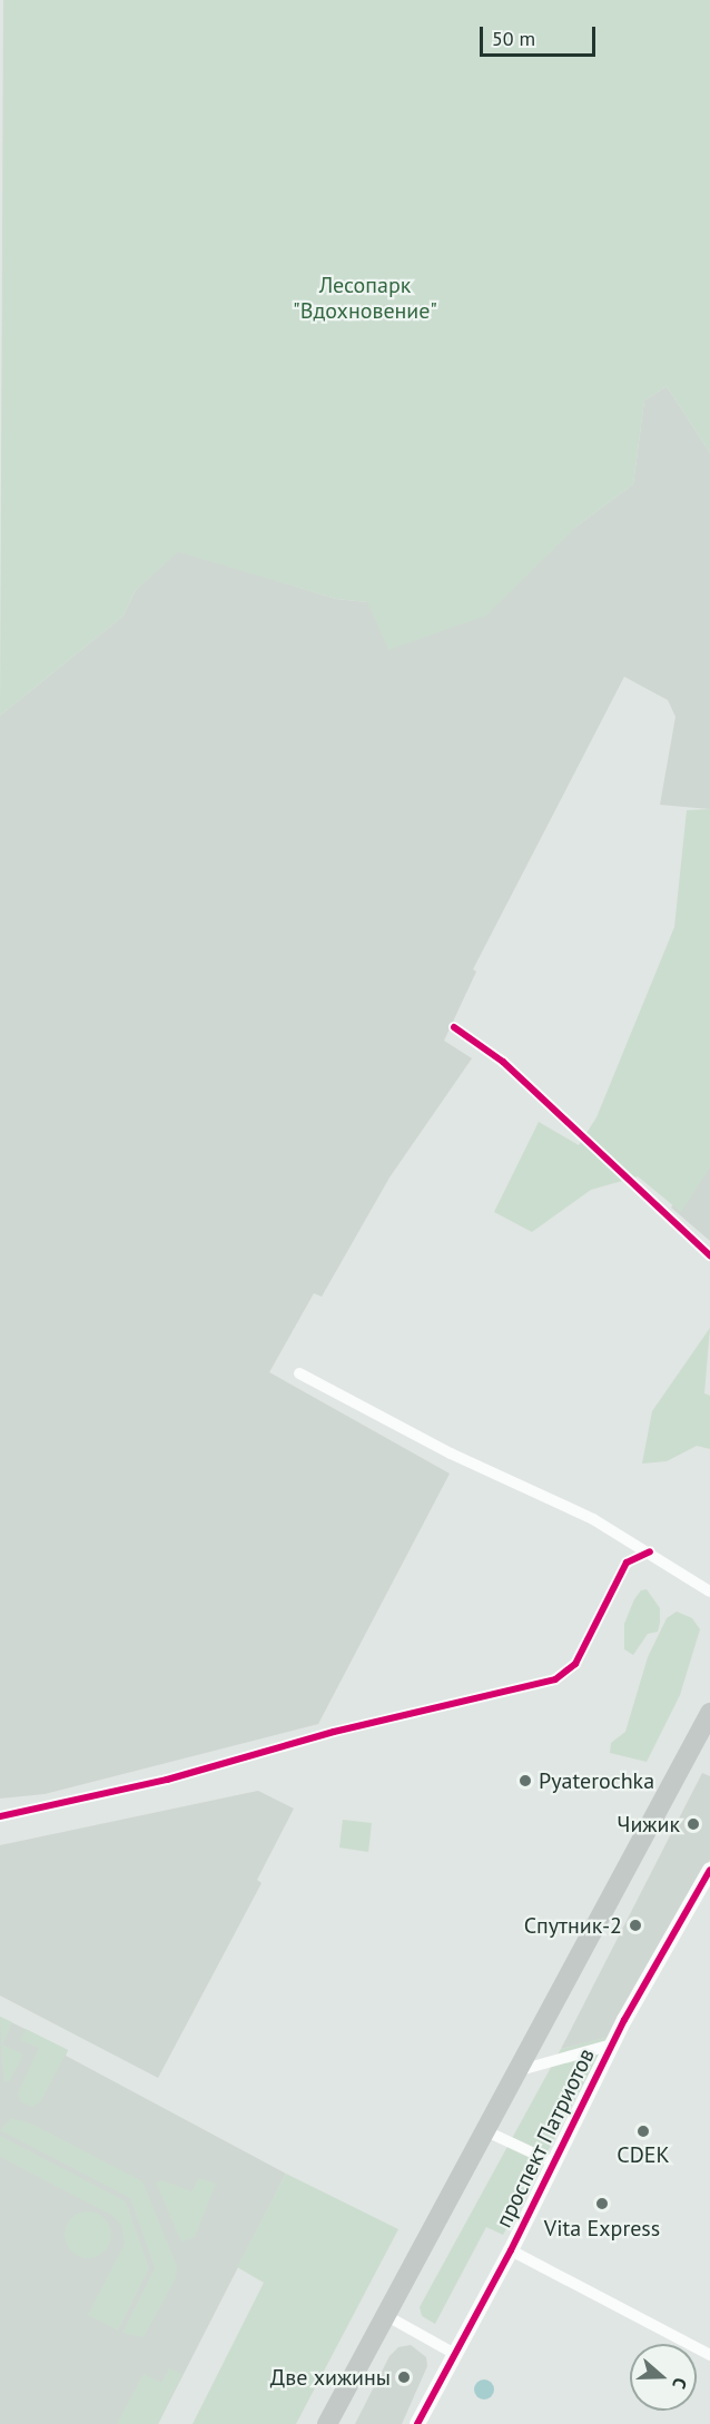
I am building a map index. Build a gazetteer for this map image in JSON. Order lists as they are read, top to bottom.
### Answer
{
  "streets": {
    "street": ["проспект Патриотов"]
  },
  "parks": ["Лесопарк \"Вдохновение\""],
  "places": [
    "Pyaterochka",
    "Чижик",
    "Спутник-2",
    "CDEK",
    "Vita Express",
    "Две хижины"
  ],
  "scale_bar": "50 m",
  "north": "right"
}
